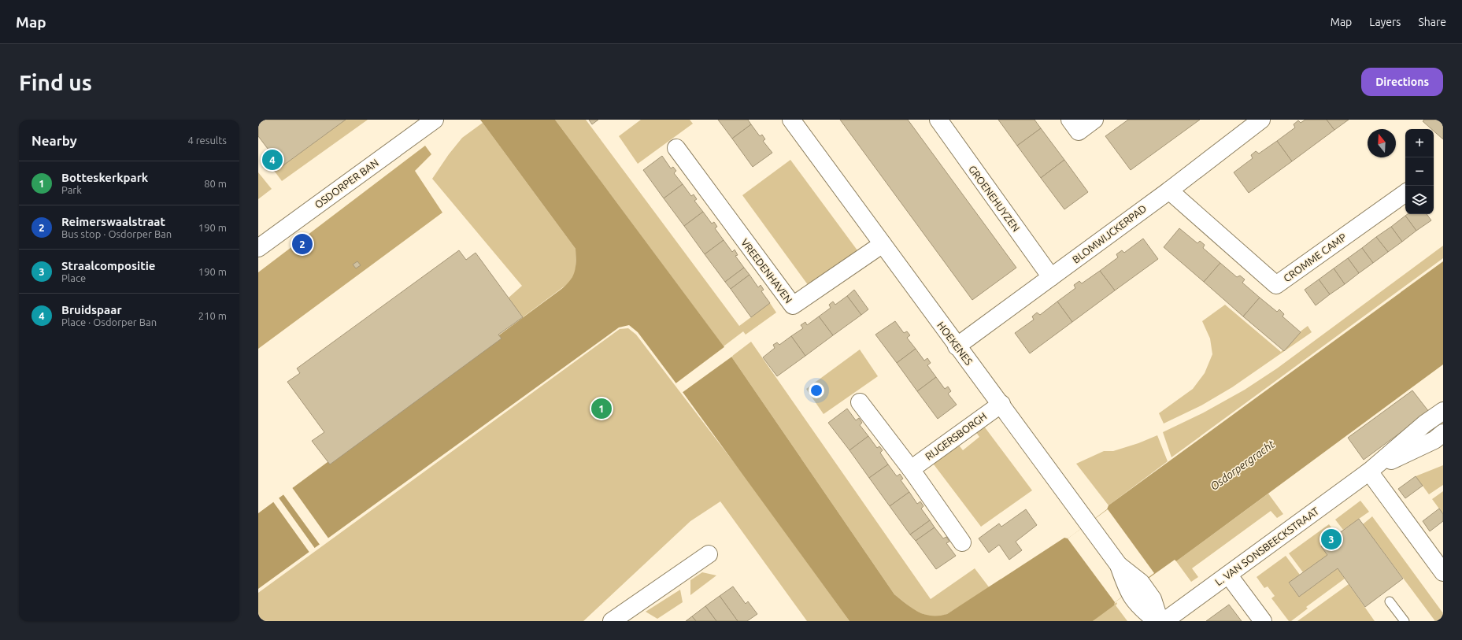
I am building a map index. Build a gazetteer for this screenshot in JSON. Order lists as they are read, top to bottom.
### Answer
{
  "streets": {
    "street": [
      "OSDORPER BAN",
      "GROENEHUYZEN",
      "BLOMWIJCKERPAD",
      "CROMME CAMP",
      "VREEDENHAVEN",
      "HOEKENES",
      "RIJGERSBORGH",
      "L. VAN SONSBEECKSTRAAT"
    ]
  },
  "crossings": [
    ["GROENEHUYZEN", "BLOMWIJCKERPAD"],
    ["BLOMWIJCKERPAD", "CROMME CAMP"],
    ["BLOMWIJCKERPAD", "HOEKENES"],
    ["VREEDENHAVEN", "HOEKENES"],
    ["HOEKENES", "RIJGERSBORGH"]
  ],
  "water": ["Osdorpergracht"],
  "north": "top",
  "page": {
    "header": "Map",
    "nav": ["Map", "Layers", "Share"],
    "buttons": "Directions",
    "title": "Find us",
    "heading": ["Nearby", "4 results"],
    "map_buttons": ["+", "−"],
    "pins": [
      "4",
      "2",
      "1",
      "3"
    ],
    "list": [
      {
        "mark": "1",
        "name": "Botteskerkpark",
        "note": "Park",
        "value": "80 m"
      },
      {
        "mark": "2",
        "name": "Reimerswaalstraat",
        "note": "Bus stop · Osdorper Ban",
        "value": "190 m"
      },
      {
        "mark": "3",
        "name": "Straalcompositie",
        "note": "Place",
        "value": "190 m"
      },
      {
        "mark": "4",
        "name": "Bruidspaar",
        "note": "Place · Osdorper Ban",
        "value": "210 m"
      }
    ]
  }
}
